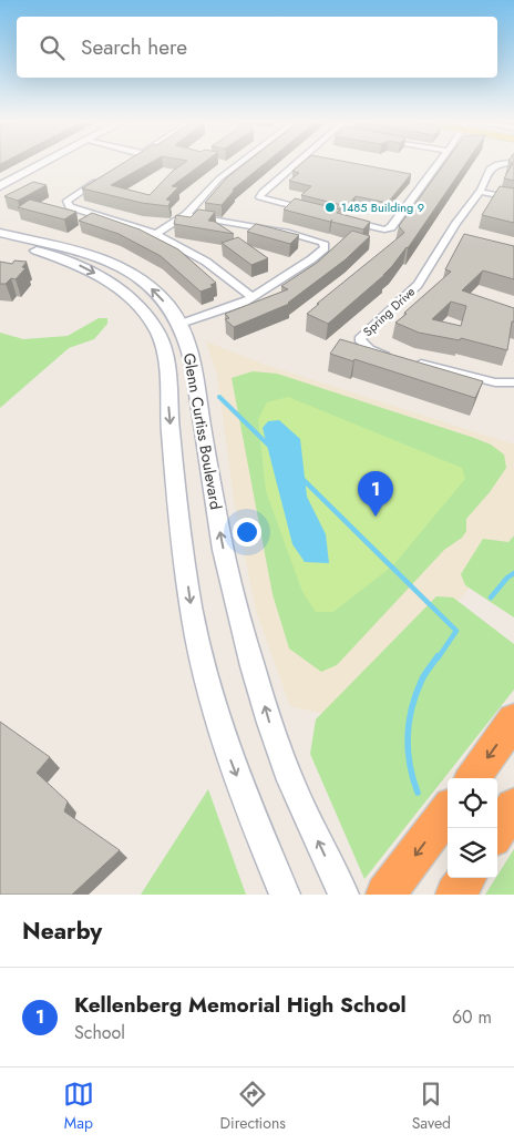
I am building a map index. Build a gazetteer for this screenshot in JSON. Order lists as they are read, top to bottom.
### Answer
{
  "streets": {
    "main road": ["Glenn Curtiss Boulevard"],
    "street": ["Spring Drive"]
  },
  "places": ["1485 Building 9"],
  "page": {
    "search": "Search here",
    "pins": "1",
    "heading": "Nearby",
    "list": [
      {
        "mark": "1",
        "name": "Kellenberg Memorial High School",
        "note": "School",
        "value": "60 m"
      }
    ],
    "nav": ["Map", "Directions", "Saved"]
  }
}
